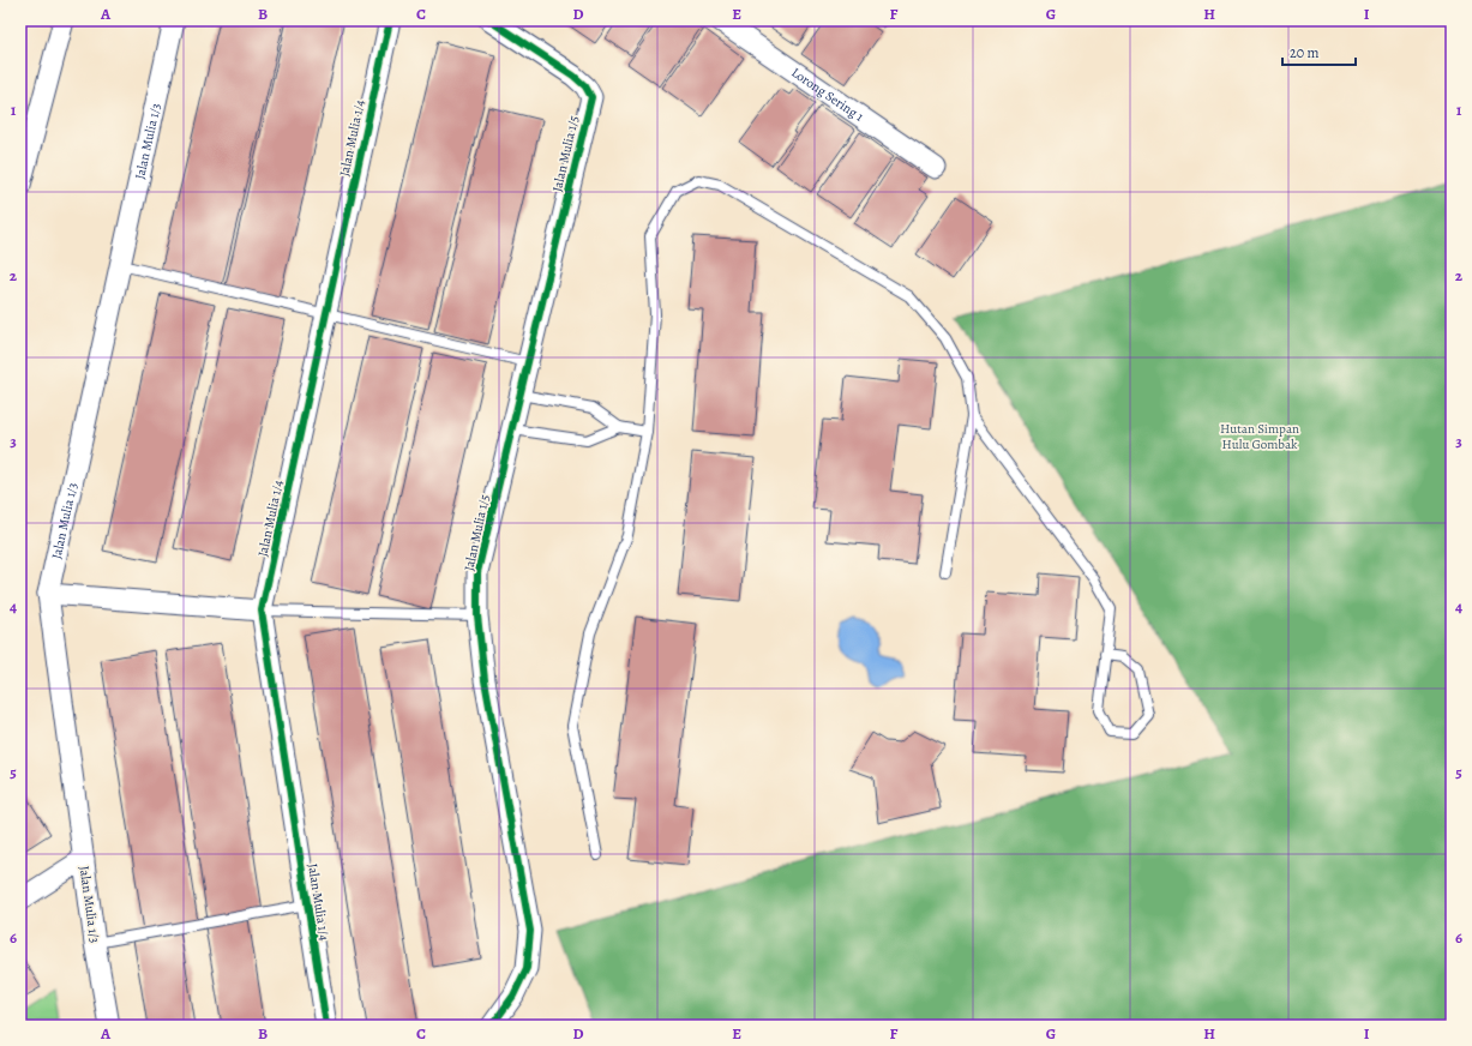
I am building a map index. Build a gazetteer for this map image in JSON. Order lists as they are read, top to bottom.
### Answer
{
  "streets": {
    "street": [
      "Lorong Sering 1",
      "Jalan Mulia 1/4",
      "Jalan Mulia 1/3",
      "Jalan Mulia 1/5"
    ]
  },
  "parks": ["Hutan Simpan Hulu Gombak"],
  "scale_bar": "20 m",
  "grid": {
    "columns": [
      "A",
      "B",
      "C",
      "D",
      "E",
      "F",
      "G",
      "H",
      "I"
    ],
    "rows": [
      "1",
      "2",
      "3",
      "4",
      "5",
      "6"
    ]
  }
}
